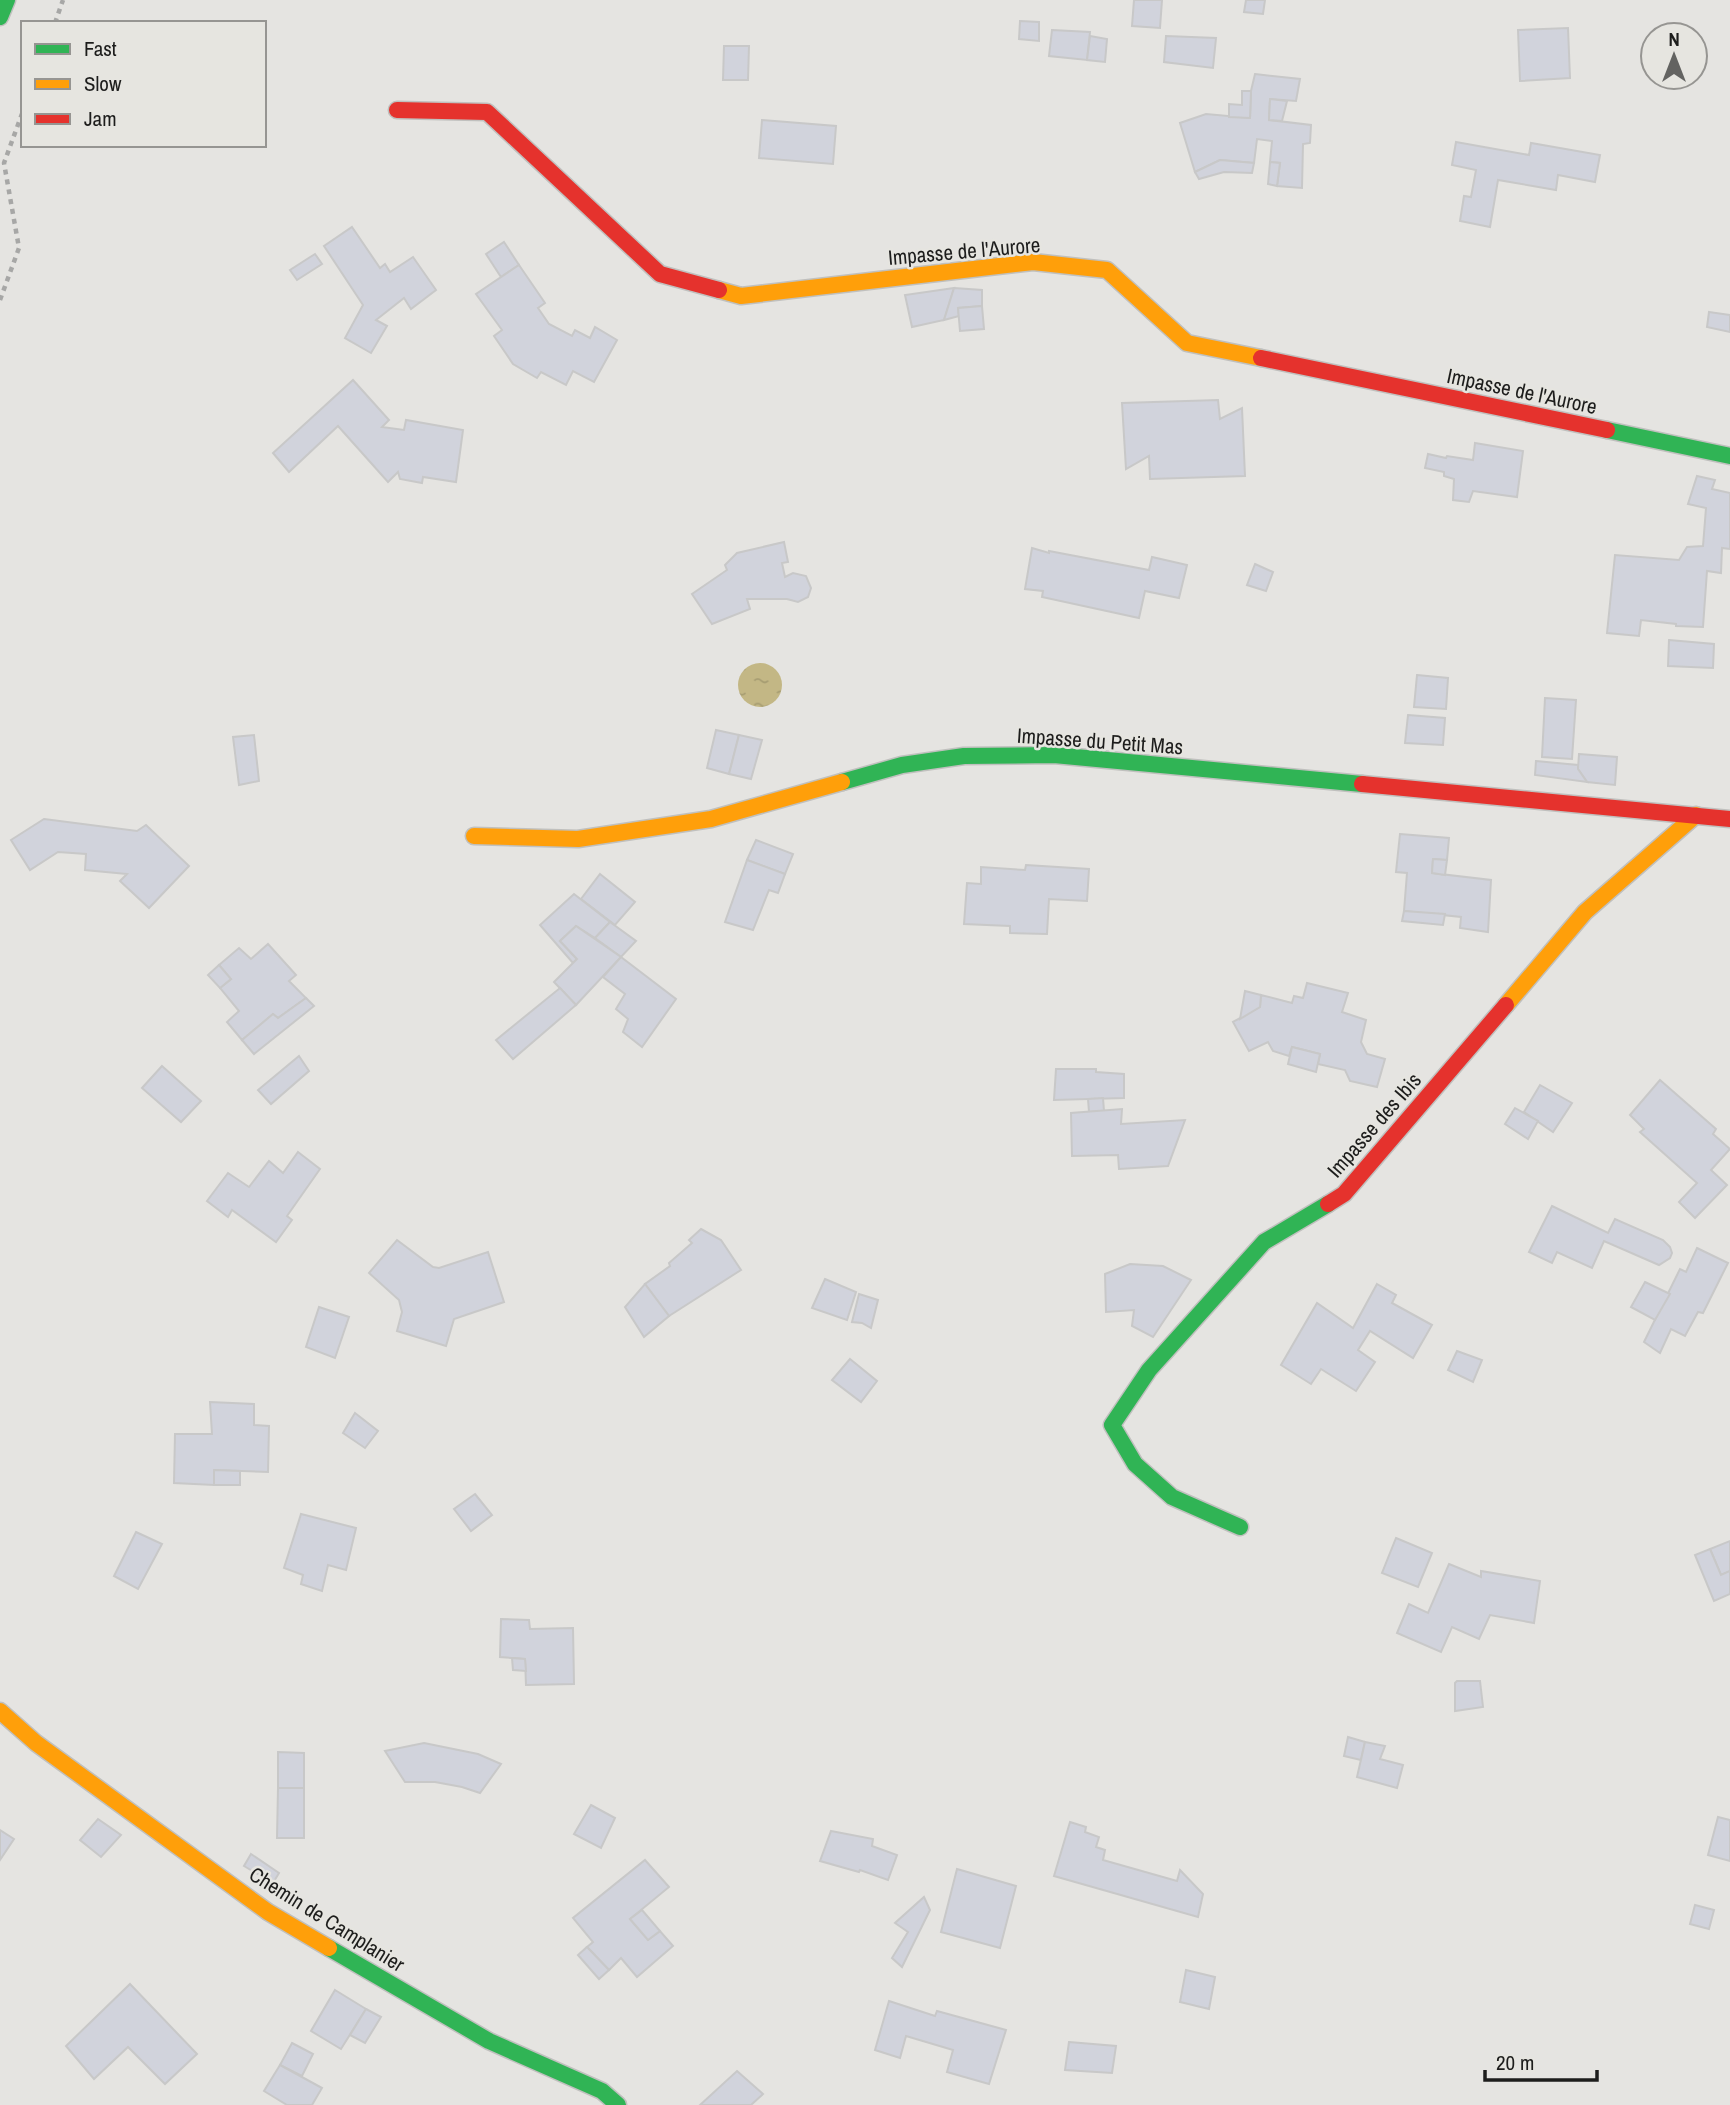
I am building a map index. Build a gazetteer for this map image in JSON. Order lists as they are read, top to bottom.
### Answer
{
  "streets": {
    "street": [
      "Impasse de l'Aurore",
      "Impasse du Petit Mas",
      "Impasse des Ibis",
      "Chemin de Camplanier"
    ]
  },
  "crossings": [
    ["Impasse du Petit Mas", "Impasse des Ibis"]
  ],
  "legend": ["Fast", "Slow", "Jam"],
  "scale_bar": "20 m",
  "north": "top"
}
